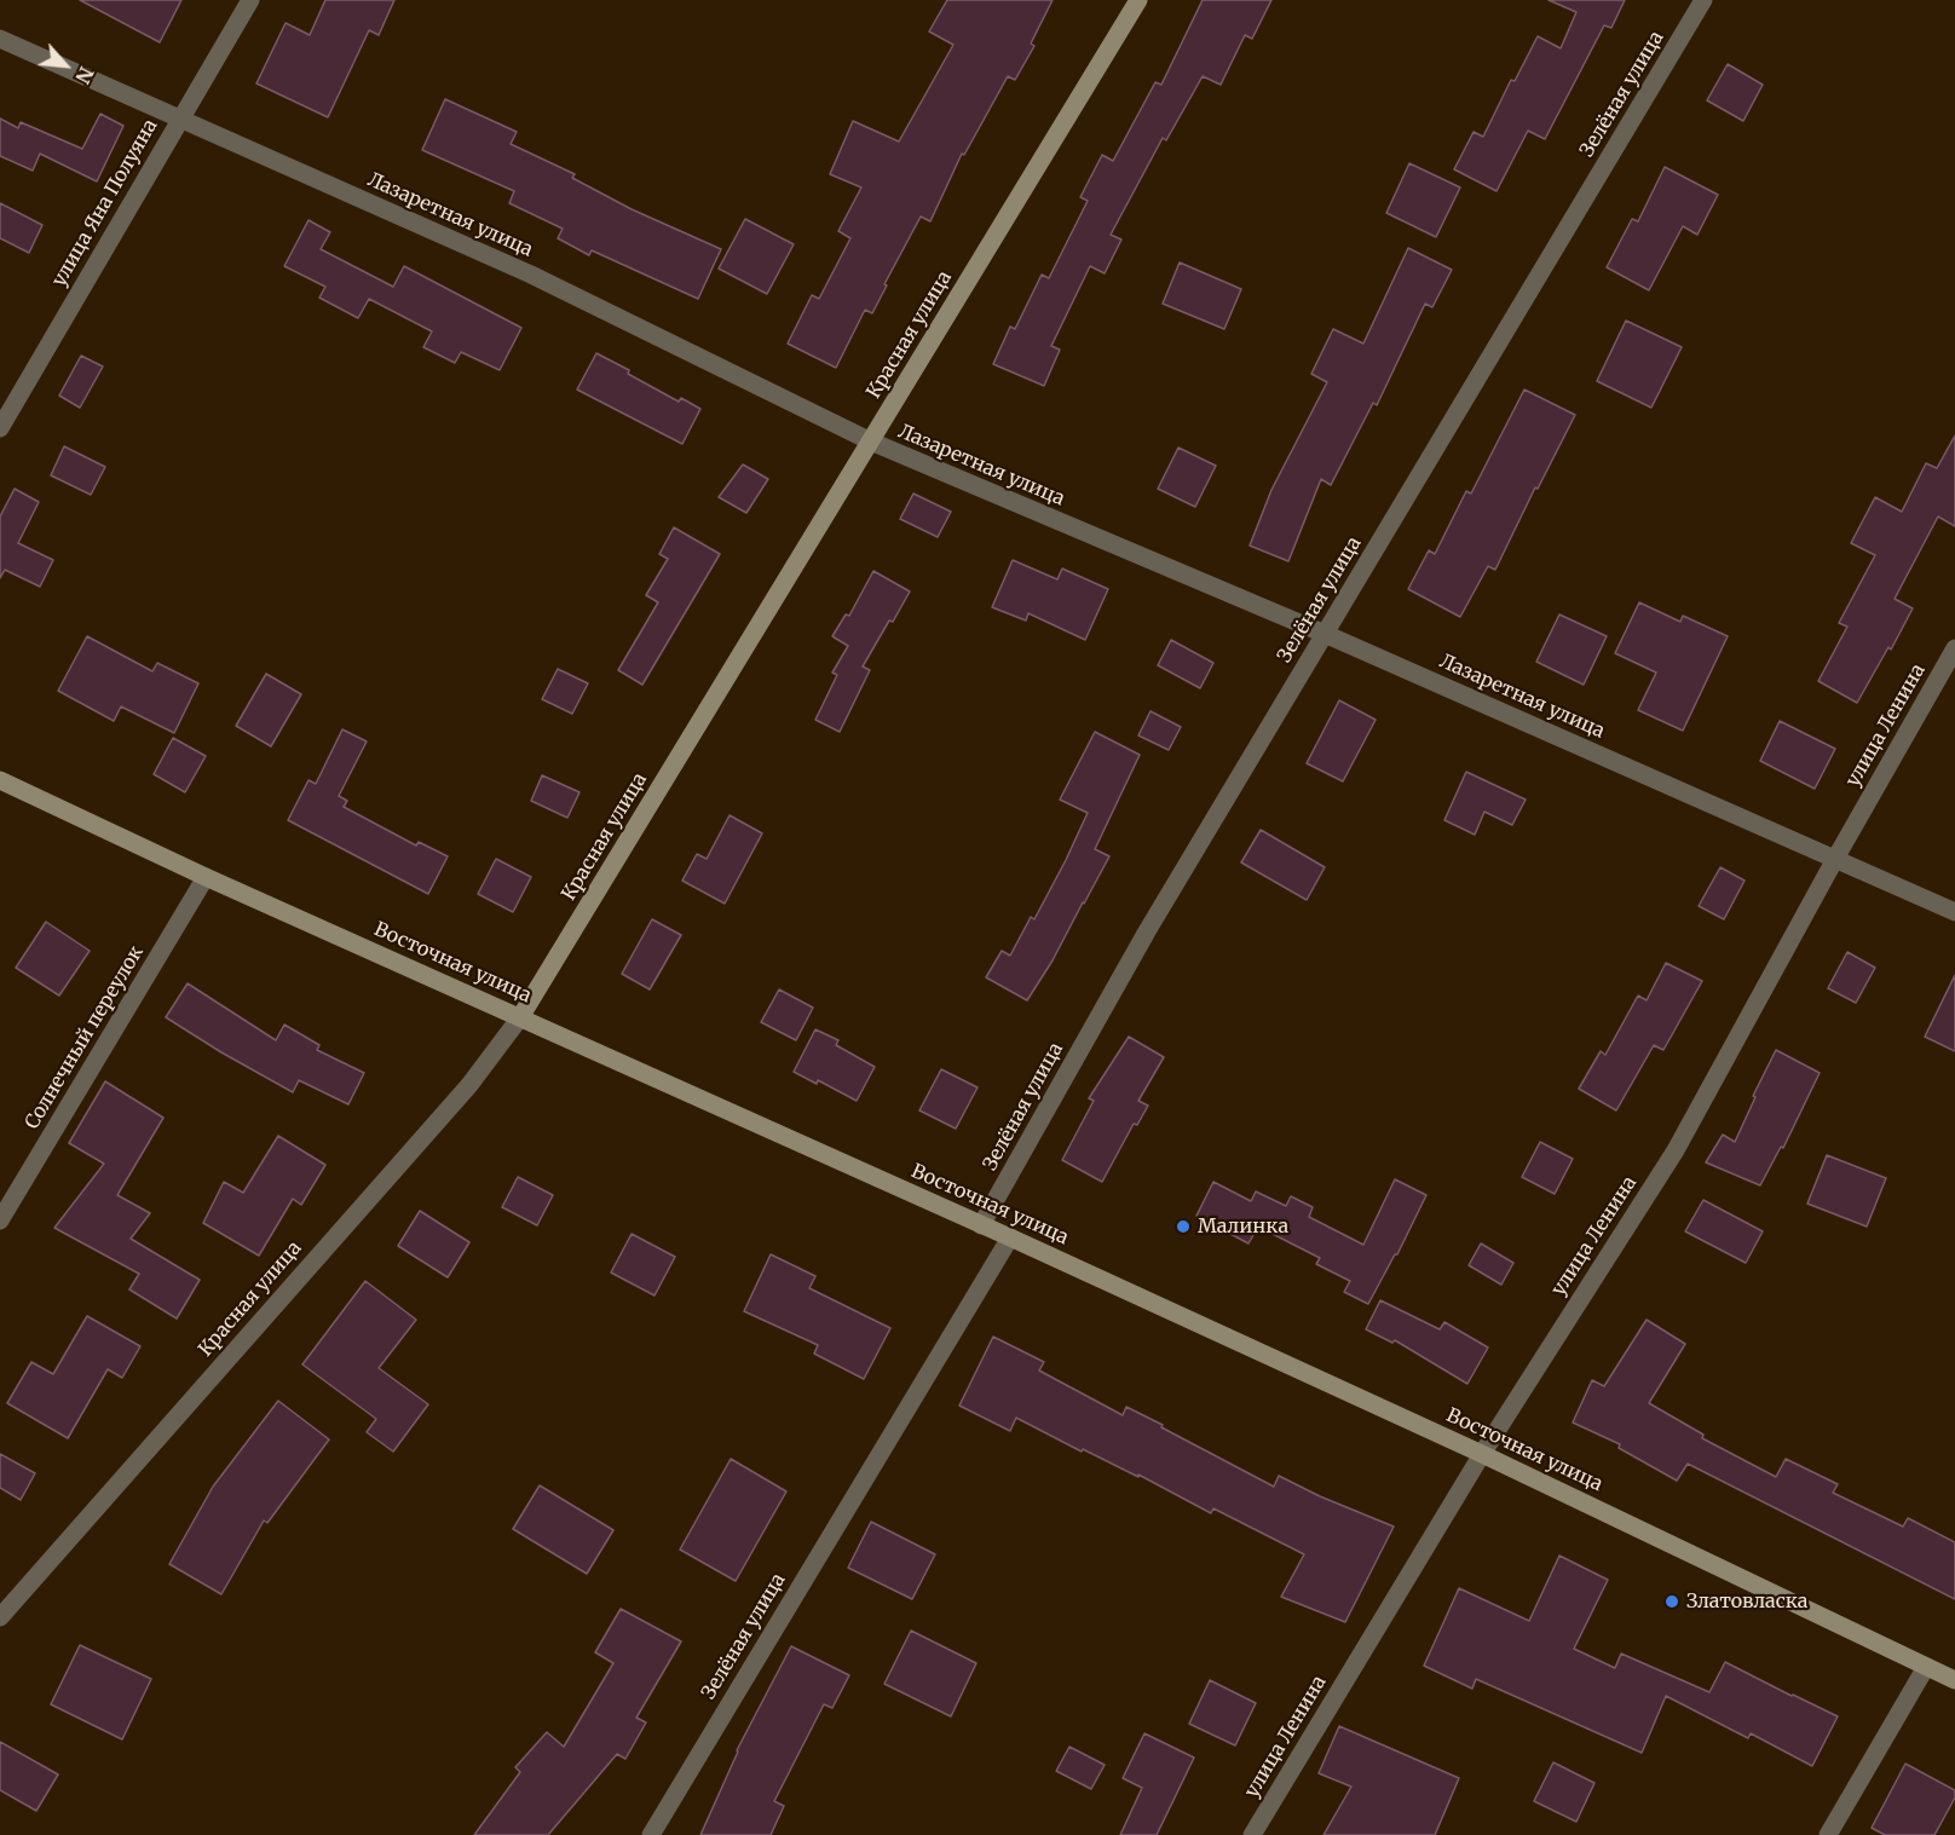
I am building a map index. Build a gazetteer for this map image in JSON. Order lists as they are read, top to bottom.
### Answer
{
  "streets": {
    "street": [
      "Зелёная улица",
      "улица Яна Полуяна",
      "Лазаретная улица",
      "Красная улица",
      "улица Ленина",
      "Восточная улица",
      "Солнечный переулок"
    ]
  },
  "crossings": [
    ["Зелёная улица", "Лазаретная улица"],
    ["Зелёная улица", "Восточная улица"],
    ["улица Яна Полуяна", "Лазаретная улица"],
    ["Лазаретная улица", "Красная улица"],
    ["Лазаретная улица", "улица Ленина"],
    ["Красная улица", "Восточная улица"],
    ["улица Ленина", "Восточная улица"],
    ["Восточная улица", "Солнечный переулок"]
  ],
  "places": ["Малинка", "Златовласка"],
  "north": "bottom right"
}
